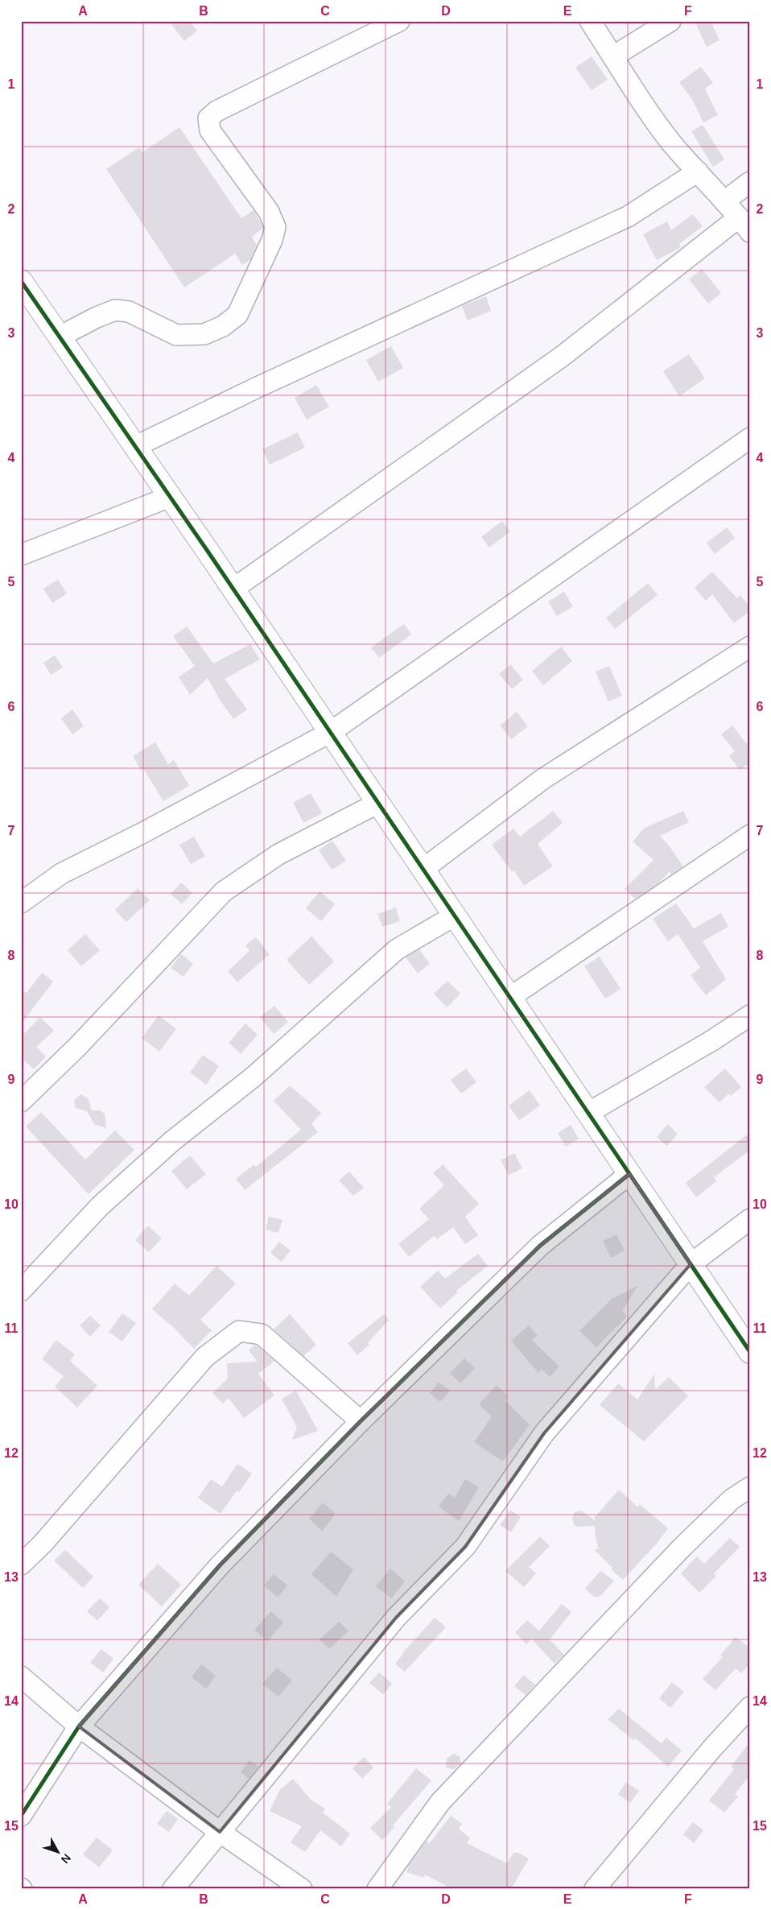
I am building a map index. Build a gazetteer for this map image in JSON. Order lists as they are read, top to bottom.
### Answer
{
  "north": "bottom right",
  "grid": {
    "columns": [
      "A",
      "B",
      "C",
      "D",
      "E",
      "F"
    ],
    "rows": [
      "1",
      "2",
      "3",
      "4",
      "5",
      "6",
      "7",
      "8",
      "9",
      "10",
      "11",
      "12",
      "13",
      "14",
      "15"
    ]
  }
}
